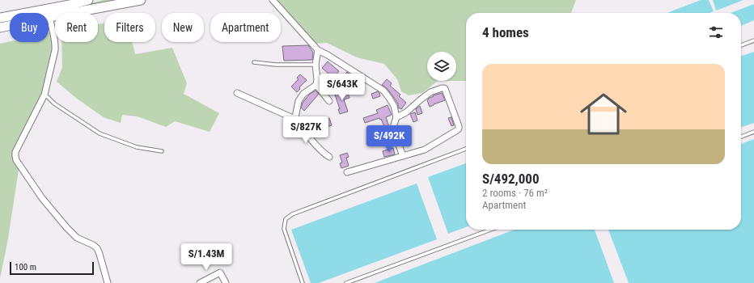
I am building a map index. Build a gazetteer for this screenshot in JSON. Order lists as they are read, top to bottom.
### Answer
{
  "scale_bar": "100 m",
  "page": {
    "chip": [
      "Buy",
      "Rent",
      "Filters",
      "New",
      "Apartment"
    ],
    "heading": "4 homes",
    "list": [
      {
        "name": "S/492,000",
        "note": "2 rooms · 76 m² · Apartment"
      }
    ],
    "price": [
      "S/643K",
      "S/827K",
      "S/492K",
      "S/1.43M"
    ],
    "scale": "100 m"
  }
}
